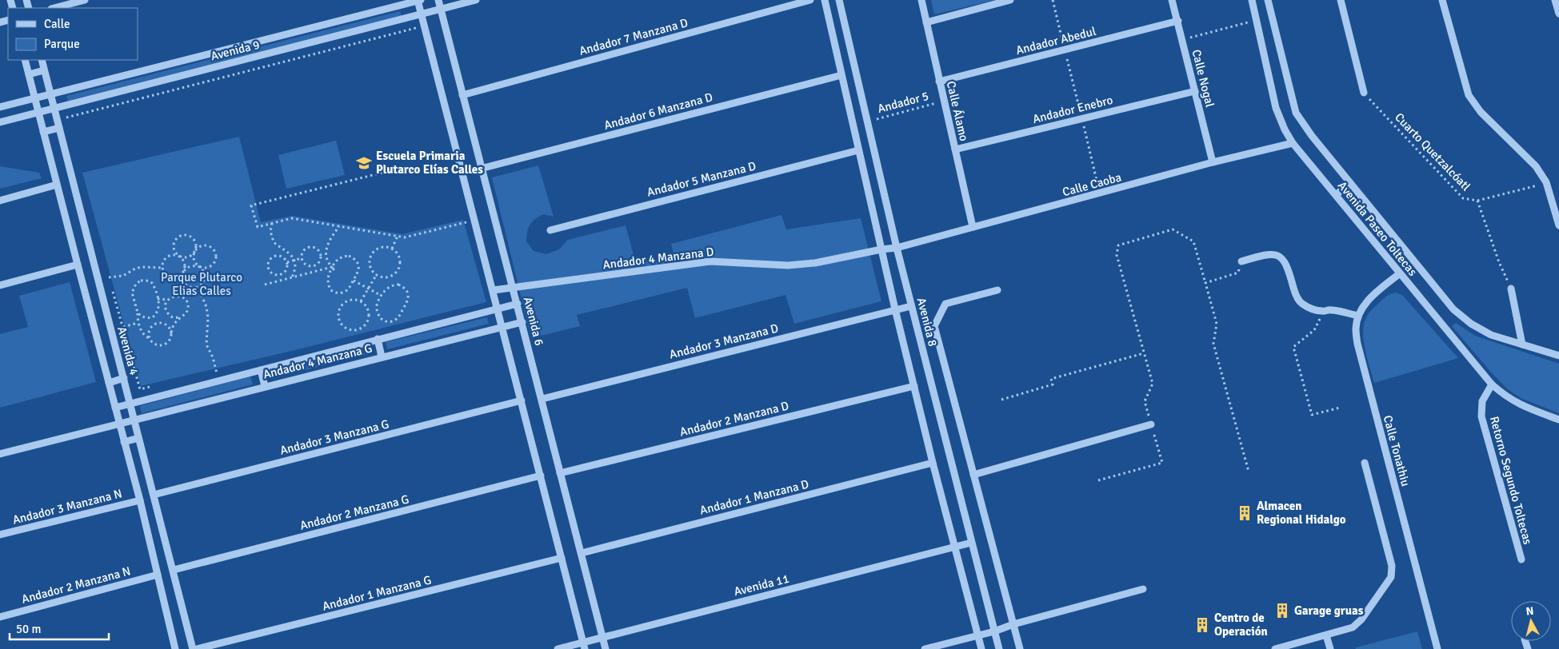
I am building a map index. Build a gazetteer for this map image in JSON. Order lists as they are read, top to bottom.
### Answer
{
  "streets": {
    "street": [
      "Andador 7 Manzana D",
      "Andador Abedul",
      "Avenida 9",
      "Calle Nogal",
      "Andador Enebro",
      "Andador 6 Manzana D",
      "Calle Álamo",
      "Andador 5 Manzana D",
      "Calle Caoba",
      "Avenida Paseo Toltecas",
      "Andador 4 Manzana D",
      "Avenida 6",
      "Avenida 8",
      "Andador 3 Manzana D",
      "Avenida 4",
      "Andador 4 Manzana G",
      "Andador 2 Manzana D",
      "Andador 3 Manzana G",
      "Calle Tonathiu",
      "Retorno Segundo Toltecas",
      "Andador 1 Manzana D",
      "Andador 3 Manzana N",
      "Andador 2 Manzana G",
      "Andador 2 Manzana N",
      "Avenida 11",
      "Andador 1 Manzana G"
    ],
    "path": ["Andador 5", "Cuarto Quetzalcóatl"]
  },
  "crossings": [
    ["Andador 7 Manzana D", "Avenida 6"],
    ["Andador Abedul", "Calle Nogal"],
    ["Andador Abedul", "Calle Álamo"],
    ["Avenida 9", "Avenida 6"],
    ["Avenida 9", "Avenida 4"],
    ["Calle Nogal", "Andador Enebro"],
    ["Calle Nogal", "Calle Caoba"],
    ["Andador 5", "Calle Álamo"],
    ["Andador 5", "Avenida 8"],
    ["Andador Enebro", "Calle Álamo"],
    ["Andador 6 Manzana D", "Avenida 6"],
    ["Calle Álamo", "Calle Caoba"],
    ["Calle Caoba", "Avenida Paseo Toltecas"],
    ["Calle Caoba", "Andador 4 Manzana D"],
    ["Calle Caoba", "Avenida 8"],
    ["Avenida Paseo Toltecas", "Calle Tonathiu"],
    ["Avenida Paseo Toltecas", "Retorno Segundo Toltecas"],
    ["Andador 4 Manzana D", "Avenida 6"],
    ["Andador 4 Manzana D", "Avenida 8"],
    ["Avenida 6", "Andador 3 Manzana D"],
    ["Avenida 6", "Andador 4 Manzana G"],
    ["Avenida 6", "Andador 2 Manzana D"],
    ["Avenida 6", "Andador 1 Manzana D"],
    ["Avenida 6", "Avenida 11"],
    ["Avenida 8", "Andador 3 Manzana D"],
    ["Avenida 8", "Avenida 11"],
    ["Avenida 4", "Andador 4 Manzana G"],
    ["Avenida 4", "Andador 3 Manzana G"],
    ["Avenida 4", "Andador 2 Manzana G"]
  ],
  "parks": ["Parque Plutarco Elias Calles"],
  "places": {
    "school or university": ["Escuela Primaria Plutarco Elías Calles"],
    "building": ["Almacen Regional Hidalgo", "Garage gruas", "Centro de Operación"]
  },
  "legend": ["Calle", "Parque"],
  "scale_bar": "50 m",
  "north": "top"
}
